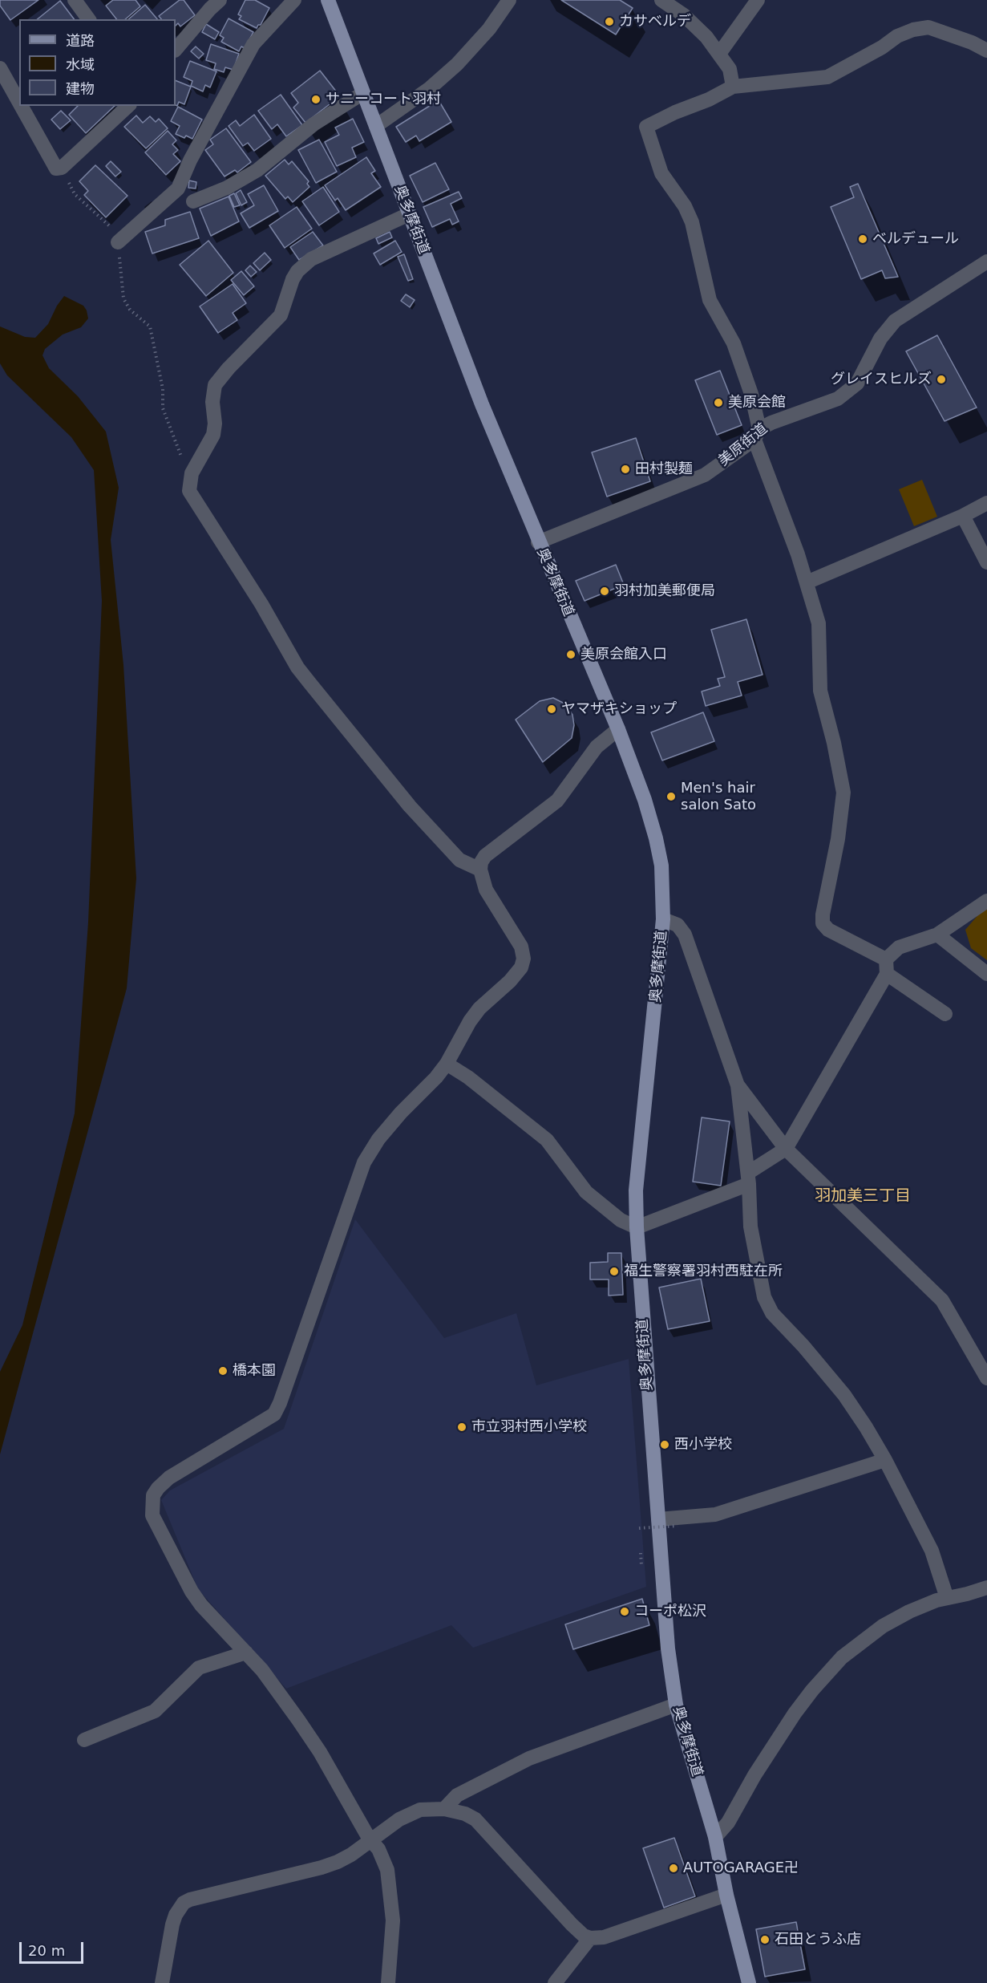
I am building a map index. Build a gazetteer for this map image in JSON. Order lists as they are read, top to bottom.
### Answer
{
  "streets": {
    "main road": ["奥多摩街道"],
    "street": ["美原街道"]
  },
  "crossings": [
    ["奥多摩街道", "美原街道"]
  ],
  "districts": ["羽加美三丁目"],
  "places": [
    "カサベルデ",
    "サニーコート羽村",
    "ベルデュール",
    "グレイスヒルズ",
    "美原会館",
    "田村製麺",
    "羽村加美郵便局",
    "美原会館入口",
    "ヤマザキショップ",
    "Men's hair salon Sato",
    "福生警察署羽村西駐在所",
    "橋本園",
    "市立羽村西小学校",
    "西小学校",
    "コーポ松沢",
    "AUTOGARAGE卍",
    "石田とうふ店"
  ],
  "legend": ["道路", "水域", "建物"],
  "scale_bar": "20 m"
}
